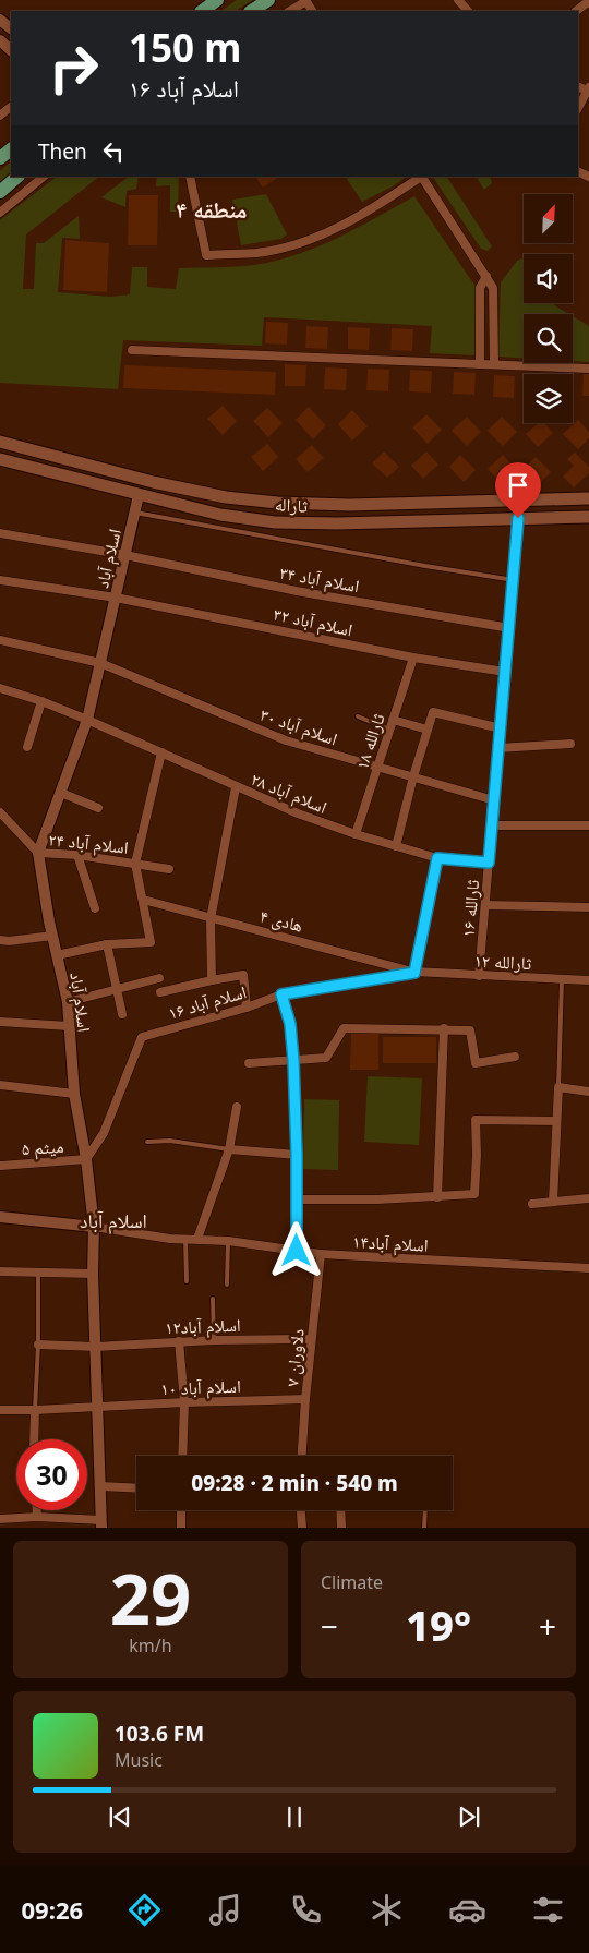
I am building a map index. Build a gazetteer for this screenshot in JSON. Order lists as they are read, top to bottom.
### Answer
{
  "streets": {
    "main road": ["ثاراله"],
    "street": [
      "اسلام آباد",
      "اسلام آباد ۳۴",
      "اسلام آباد ۳۲",
      "اسلام آباد ۳۰",
      "ثارالله ۱۸",
      "اسلام آباد ۲۸",
      "اسلام آباد ۲۴",
      "ثارالله ۱۶",
      "هادی ۴",
      "ثارالله ۱۲",
      "اسلام آباد ۱۶",
      "میثم ۵",
      "اسلام آباد۱۴",
      "اسلام آباد۱۲",
      "دلاوران ۷",
      "اسلام آباد ۱۰"
    ]
  },
  "crossings": [
    ["ثاراله", "اسلام آباد"],
    ["ثاراله", "ثارالله ۱۶"],
    ["اسلام آباد", "اسلام آباد ۳۴"],
    ["اسلام آباد", "اسلام آباد ۳۲"],
    ["اسلام آباد", "اسلام آباد ۳۰"],
    ["اسلام آباد", "اسلام آباد ۲۸"],
    ["اسلام آباد", "اسلام آباد ۲۴"],
    ["اسلام آباد", "اسلام آباد ۱۶"],
    ["اسلام آباد", "میثم ۵"],
    ["اسلام آباد", "اسلام آباد۱۴"],
    ["اسلام آباد", "اسلام آباد۱۲"],
    ["اسلام آباد", "اسلام آباد ۱۰"],
    ["اسلام آباد ۳۴", "ثارالله ۱۶"],
    ["اسلام آباد ۳۲", "ثارالله ۱۸"],
    ["اسلام آباد ۳۲", "ثارالله ۱۶"],
    ["اسلام آباد ۳۰", "ثارالله ۱۸"],
    ["اسلام آباد ۳۰", "ثارالله ۱۶"],
    ["ثارالله ۱۸", "اسلام آباد ۲۸"],
    ["اسلام آباد ۲۸", "ثارالله ۱۶"],
    ["ثارالله ۱۶", "ثارالله ۱۲"],
    ["هادی ۴", "ثارالله ۱۲"],
    ["هادی ۴", "اسلام آباد ۱۶"],
    ["ثارالله ۱۲", "اسلام آباد ۱۶"],
    ["اسلام آباد ۱۶", "میثم ۵"],
    ["اسلام آباد۱۴", "دلاوران ۷"],
    ["اسلام آباد۱۲", "دلاوران ۷"],
    ["دلاوران ۷", "اسلام آباد ۱۰"]
  ],
  "districts": ["منطقه ۴", "اسلام آباد"],
  "north": "top right",
  "page": {
    "turn": ["150 m", "اسلام آباد ۱۶"],
    "then": "Then",
    "limit": "30",
    "trip": "09:28 · 2 min · 540 m",
    "tile": [
      ["29", "km/h"],
      "Climate"
    ],
    "heat": ["−", "19°", "+"],
    "song": ["103.6 FM", "Music"],
    "tabs": "09:26"
  }
}
